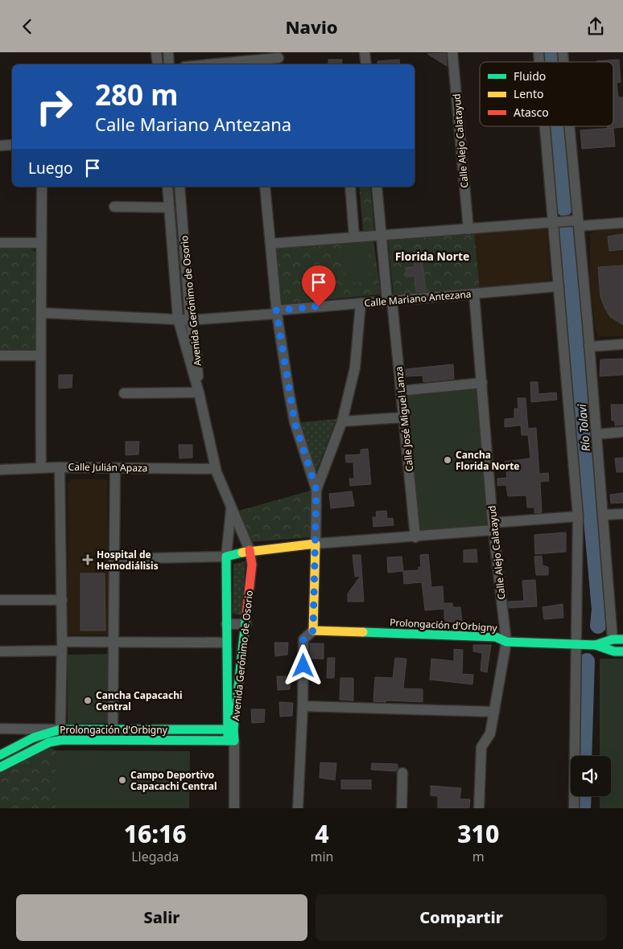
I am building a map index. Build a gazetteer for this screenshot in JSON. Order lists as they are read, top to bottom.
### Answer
{
  "streets": {
    "street": [
      "Calle Alejo Calatayud",
      "Calle Mariano Antezana",
      "Avenida Gerónimo de Osorio",
      "Calle José Miguel Lanza",
      "Calle Julián Apaza",
      "Prolongación d'Orbigny"
    ]
  },
  "crossings": [
    ["Calle Alejo Calatayud", "Calle Mariano Antezana"],
    ["Calle Alejo Calatayud", "Prolongación d'Orbigny"],
    ["Calle Mariano Antezana", "Avenida Gerónimo de Osorio"],
    ["Calle Mariano Antezana", "Calle José Miguel Lanza"],
    ["Avenida Gerónimo de Osorio", "Calle Julián Apaza"],
    ["Avenida Gerónimo de Osorio", "Prolongación d'Orbigny"]
  ],
  "districts": ["Florida Norte"],
  "water": ["Río Tolavi"],
  "places": {
    "other": ["Cancha Florida Norte", "Cancha Capacachi Central", "Campo Deportivo Capacachi Central"],
    "health": ["Hospital de Hemodiálisis"]
  },
  "legend": ["Fluido", "Lento", "Atasco"],
  "page": {
    "header": "Navio",
    "turn": ["280 m", "Calle Mariano Antezana"],
    "then": "Luego",
    "eta": [
      "16:16",
      "Llegada",
      "4",
      "min",
      "310",
      "m"
    ],
    "buttons": ["Salir", "Compartir"]
  }
}
